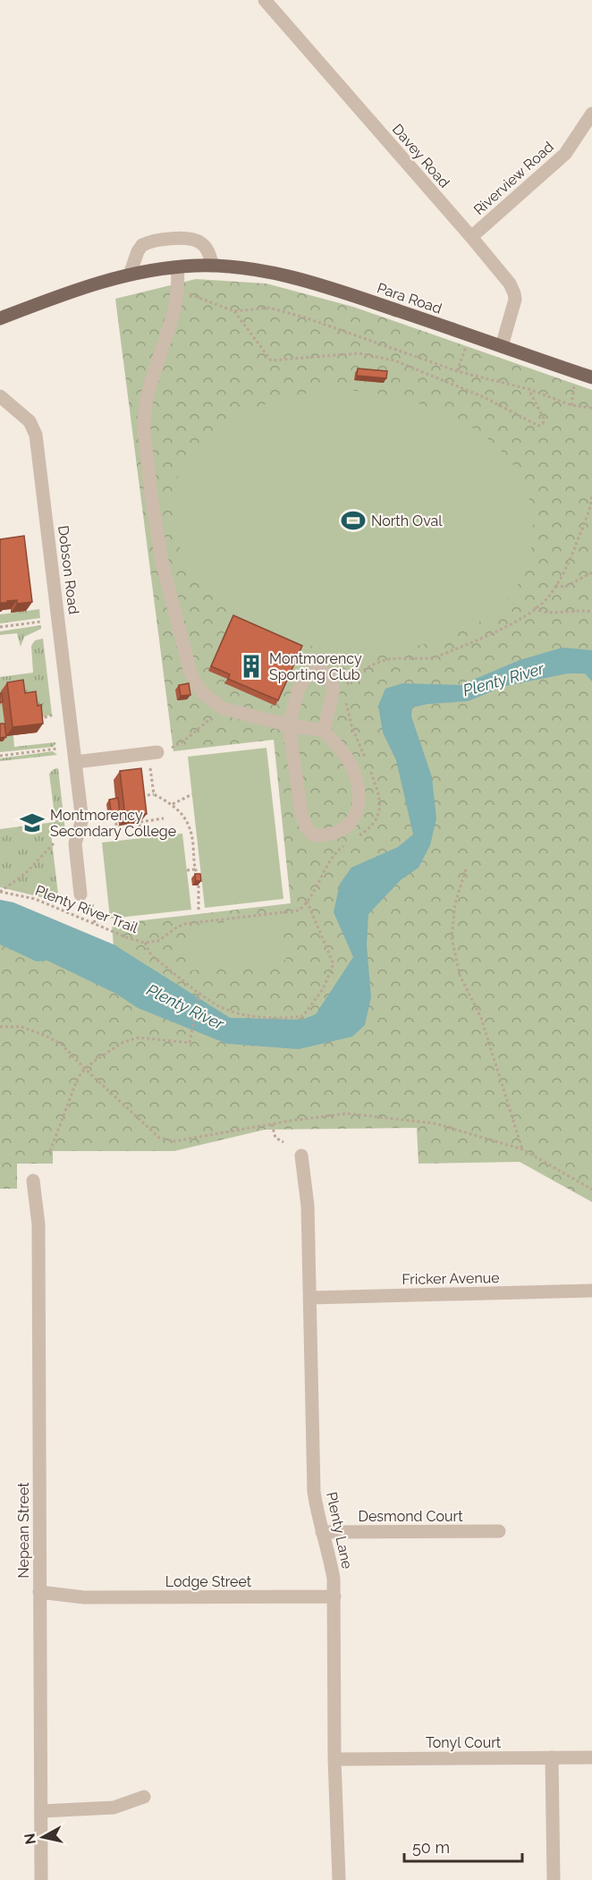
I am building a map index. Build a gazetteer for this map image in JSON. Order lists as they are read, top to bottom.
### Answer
{
  "streets": {
    "main road": ["Para Road"],
    "street": [
      "Davey Road",
      "Riverview Road",
      "Dobson Road",
      "Fricker Avenue",
      "Desmond Court",
      "Nepean Street",
      "Plenty Lane",
      "Lodge Street",
      "Tonyl Court"
    ],
    "path": ["Plenty River Trail"]
  },
  "crossings": [
    ["Davey Road", "Riverview Road"],
    ["Davey Road", "Para Road"],
    ["Fricker Avenue", "Plenty Lane"],
    ["Desmond Court", "Plenty Lane"],
    ["Nepean Street", "Lodge Street"],
    ["Plenty Lane", "Lodge Street"],
    ["Plenty Lane", "Tonyl Court"]
  ],
  "water": ["Plenty River"],
  "places": {
    "sports": ["North Oval"],
    "building": ["Montmorency Sporting Club"],
    "school or university": ["Montmorency Secondary College"]
  },
  "scale_bar": "50 m",
  "north": "left"
}
